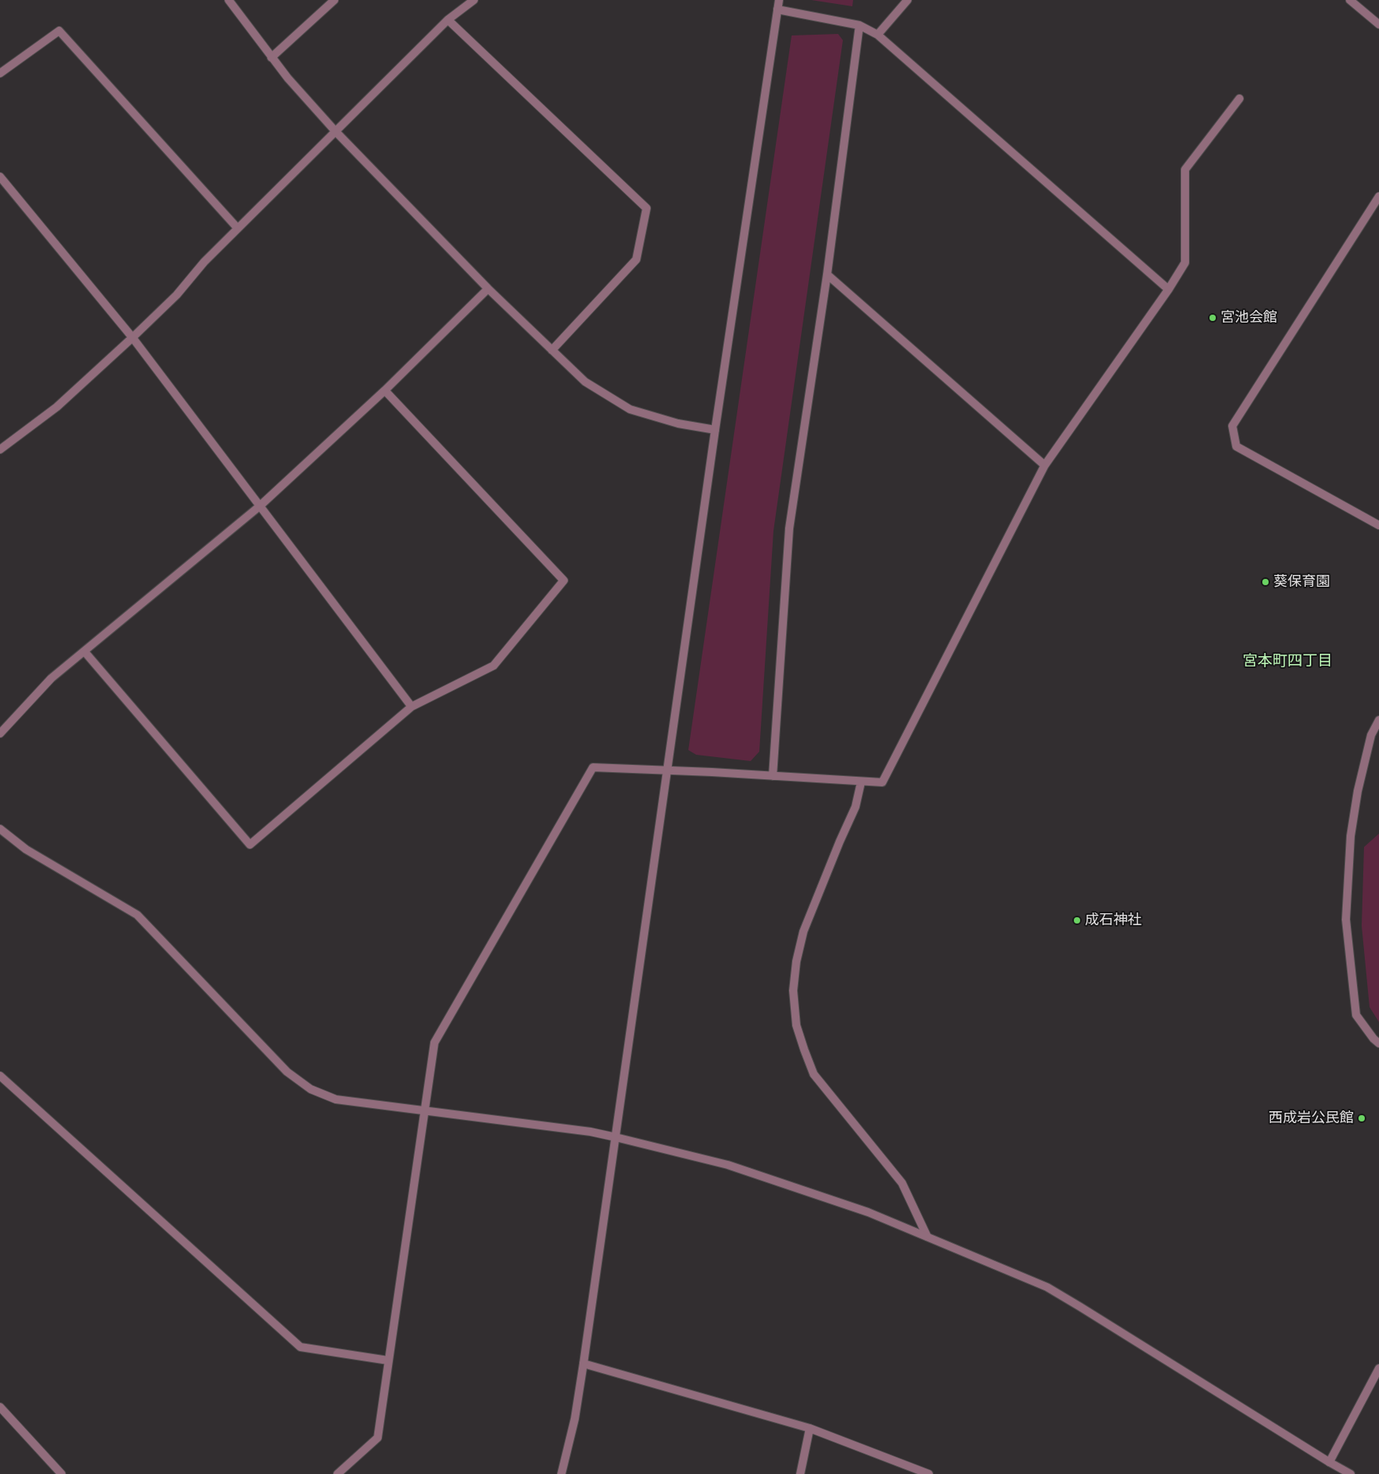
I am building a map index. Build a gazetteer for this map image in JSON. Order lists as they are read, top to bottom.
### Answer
{
  "districts": ["宮本町四丁目"],
  "places": [
    "宮池会館",
    "葵保育園",
    "成石神社",
    "西成岩公民館"
  ]
}
